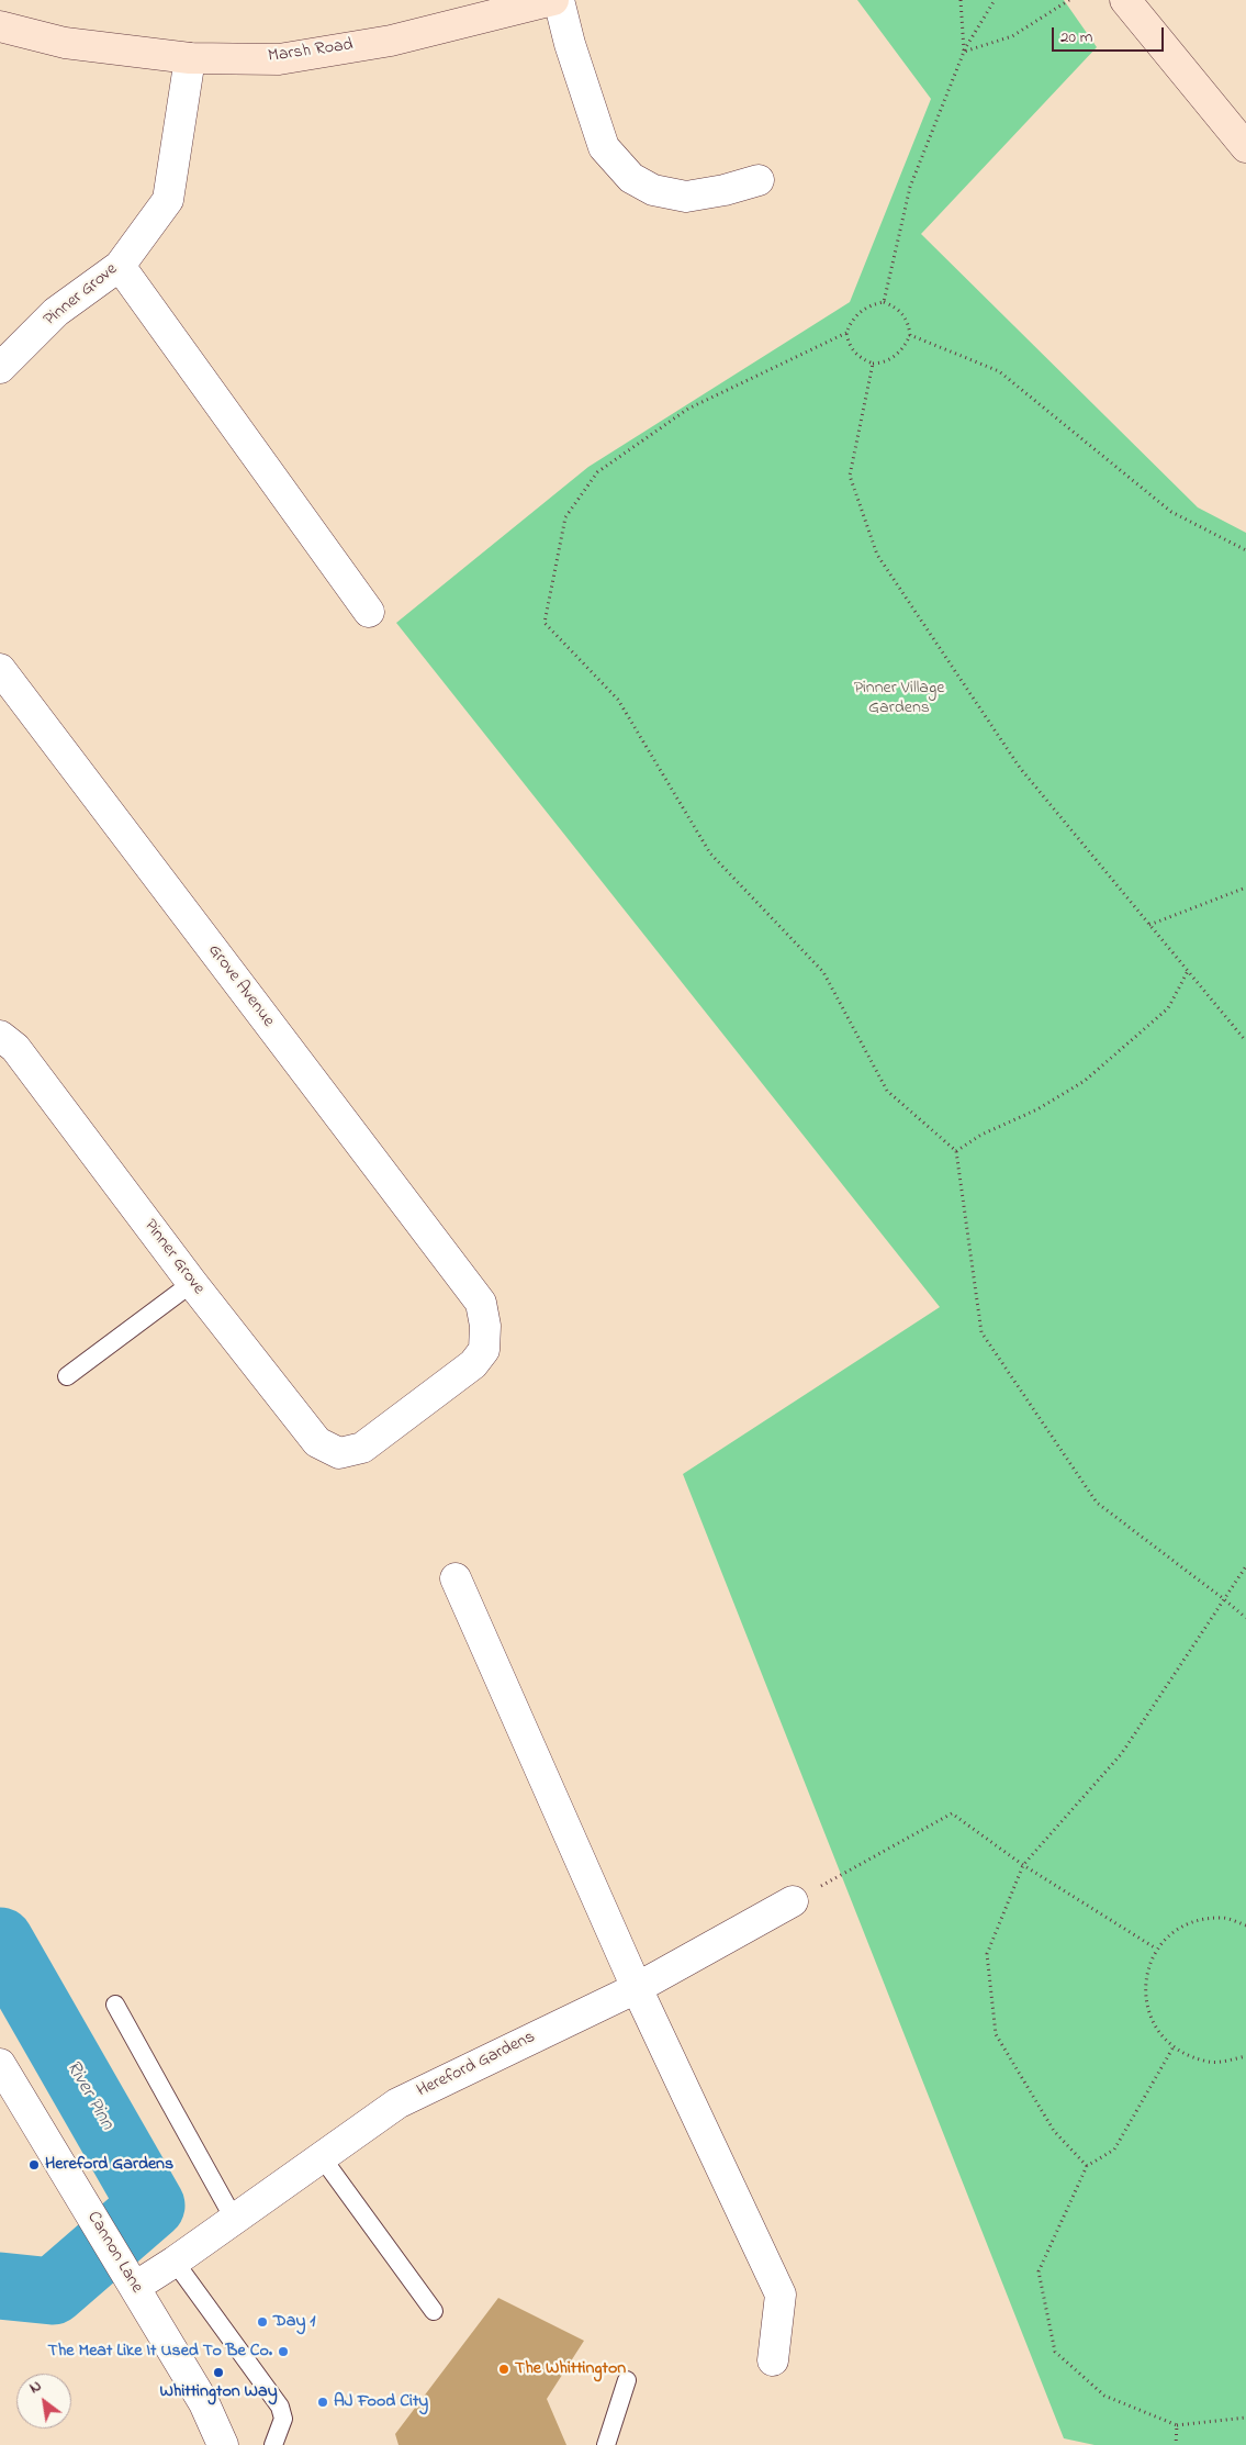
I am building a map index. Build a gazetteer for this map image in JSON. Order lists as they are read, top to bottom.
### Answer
{
  "streets": {
    "street": [
      "Marsh Road",
      "Pinner Grove",
      "Grove Avenue",
      "Hereford Gardens",
      "Cannon Lane"
    ]
  },
  "crossings": [
    ["Marsh Road", "Pinner Grove"],
    ["Pinner Grove", "Grove Avenue"],
    ["Hereford Gardens", "Cannon Lane"]
  ],
  "water": ["River Pinn"],
  "parks": ["Pinner Village Gardens"],
  "places": [
    "Hereford Gardens",
    "Day 1",
    "The Meat Like It Used To Be Co.",
    "The Whittington",
    "Whittington Way",
    "AJ Food City"
  ],
  "scale_bar": "20 m",
  "north": "top left"
}
